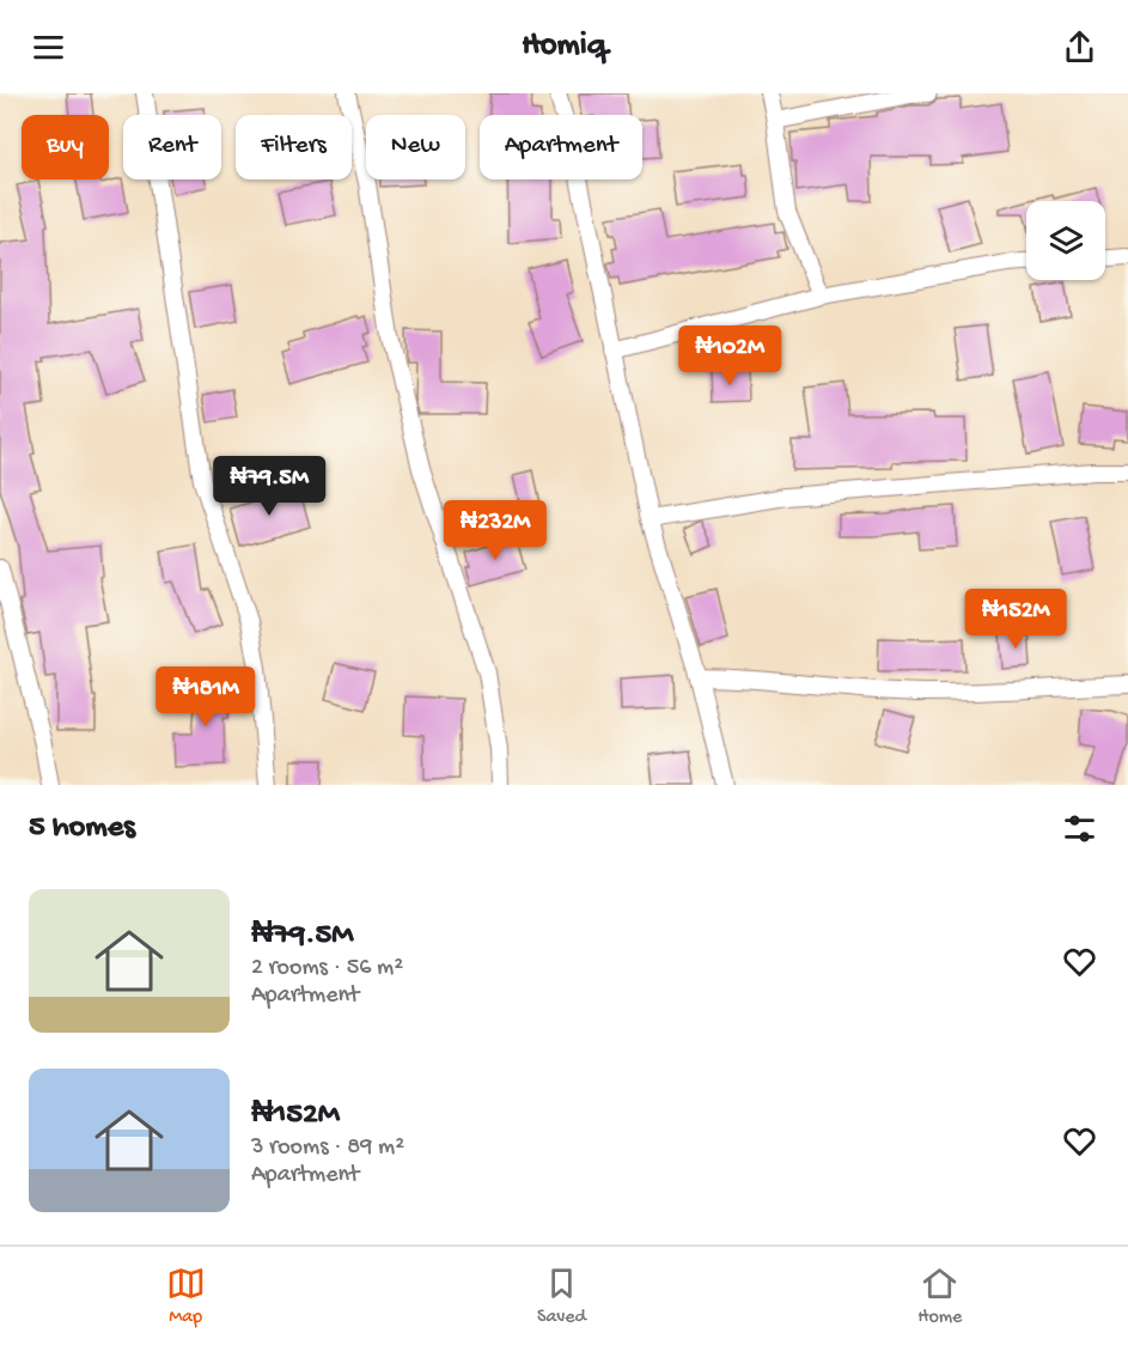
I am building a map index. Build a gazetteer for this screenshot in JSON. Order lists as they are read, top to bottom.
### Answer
{
  "page": {
    "header": "Homiq",
    "chip": [
      "Buy",
      "Rent",
      "Filters",
      "New",
      "Apartment"
    ],
    "price": [
      "₦102M",
      "₦79.5M",
      "₦232M",
      "₦152M",
      "₦181M"
    ],
    "heading": "5 homes",
    "list": [
      {
        "name": "₦79.5M",
        "note": "2 rooms · 56 m² · Apartment"
      },
      {
        "name": "₦152M",
        "note": "3 rooms · 89 m² · Apartment"
      }
    ],
    "tabs": ["Map", "Saved", "Home"]
  }
}
